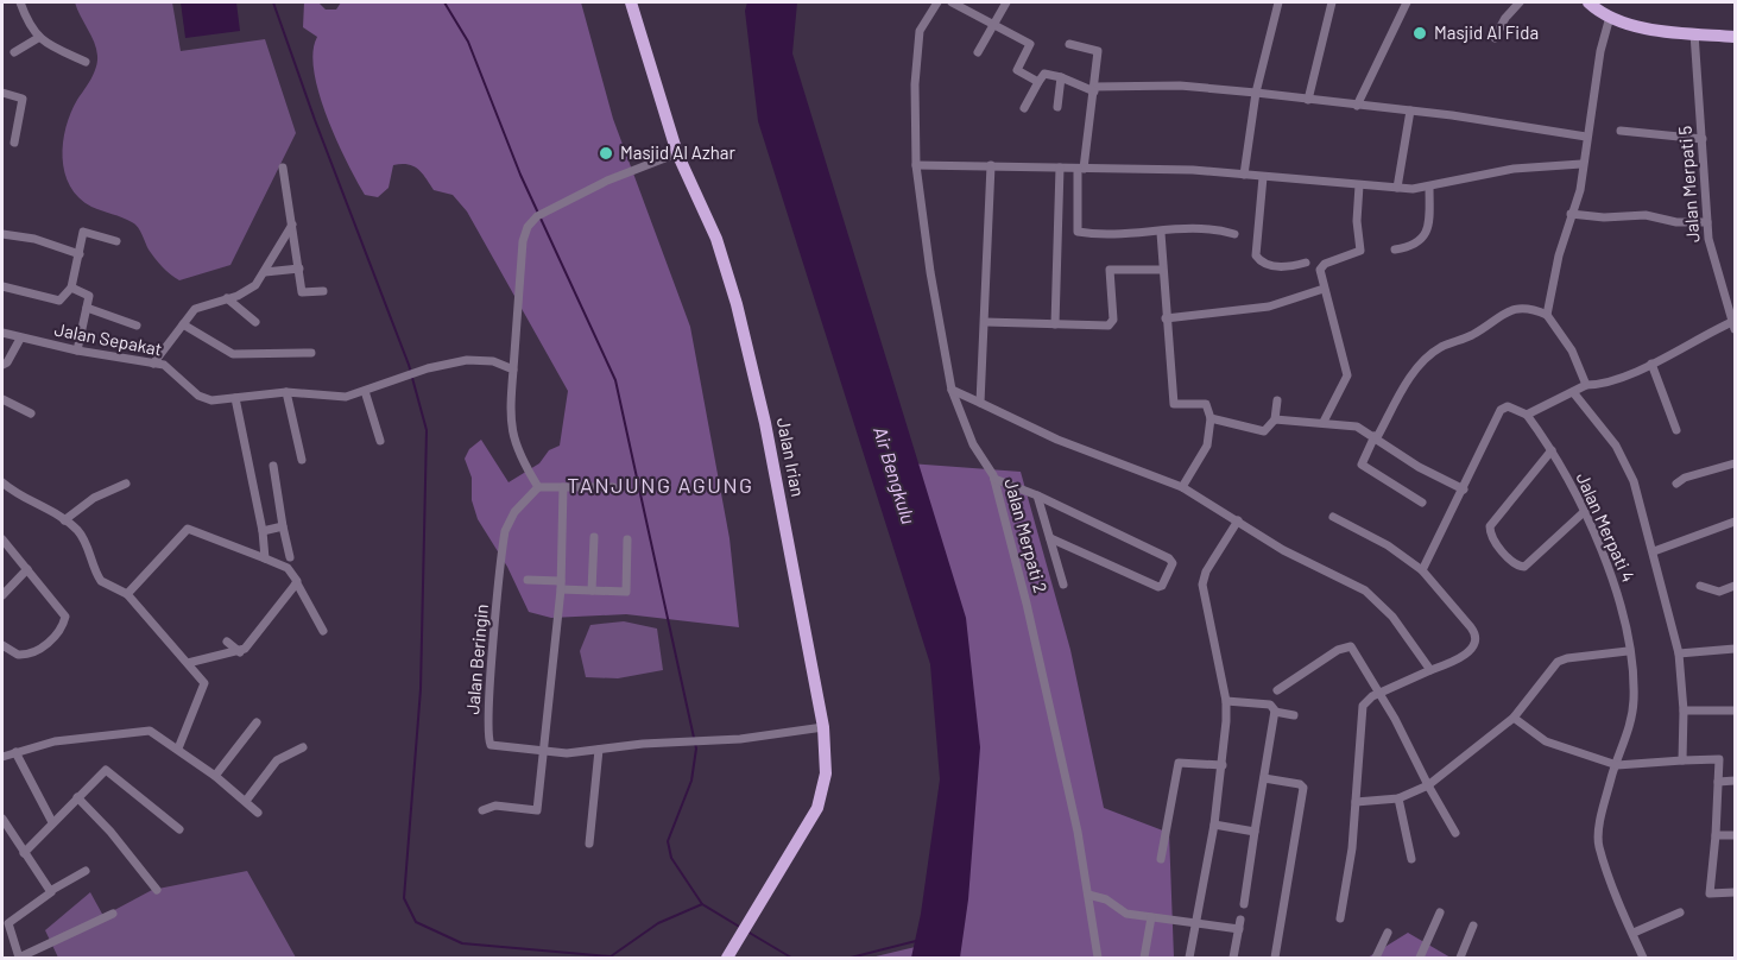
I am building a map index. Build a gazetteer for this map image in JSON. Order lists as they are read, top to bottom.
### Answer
{
  "streets": {
    "main road": ["Jalan Irian"],
    "street": [
      "Jalan Merpati 5",
      "Jalan Sepakat",
      "Jalan Merpati 4",
      "Jalan Merpati 2",
      "Jalan Beringin"
    ]
  },
  "crossings": [
    ["Jalan Irian", "Jalan Beringin"]
  ],
  "districts": ["TANJUNG AGUNG"],
  "water": ["Air Bengkulu"],
  "places": ["Masjid Al Fida", "Masjid Al Azhar"]
}
